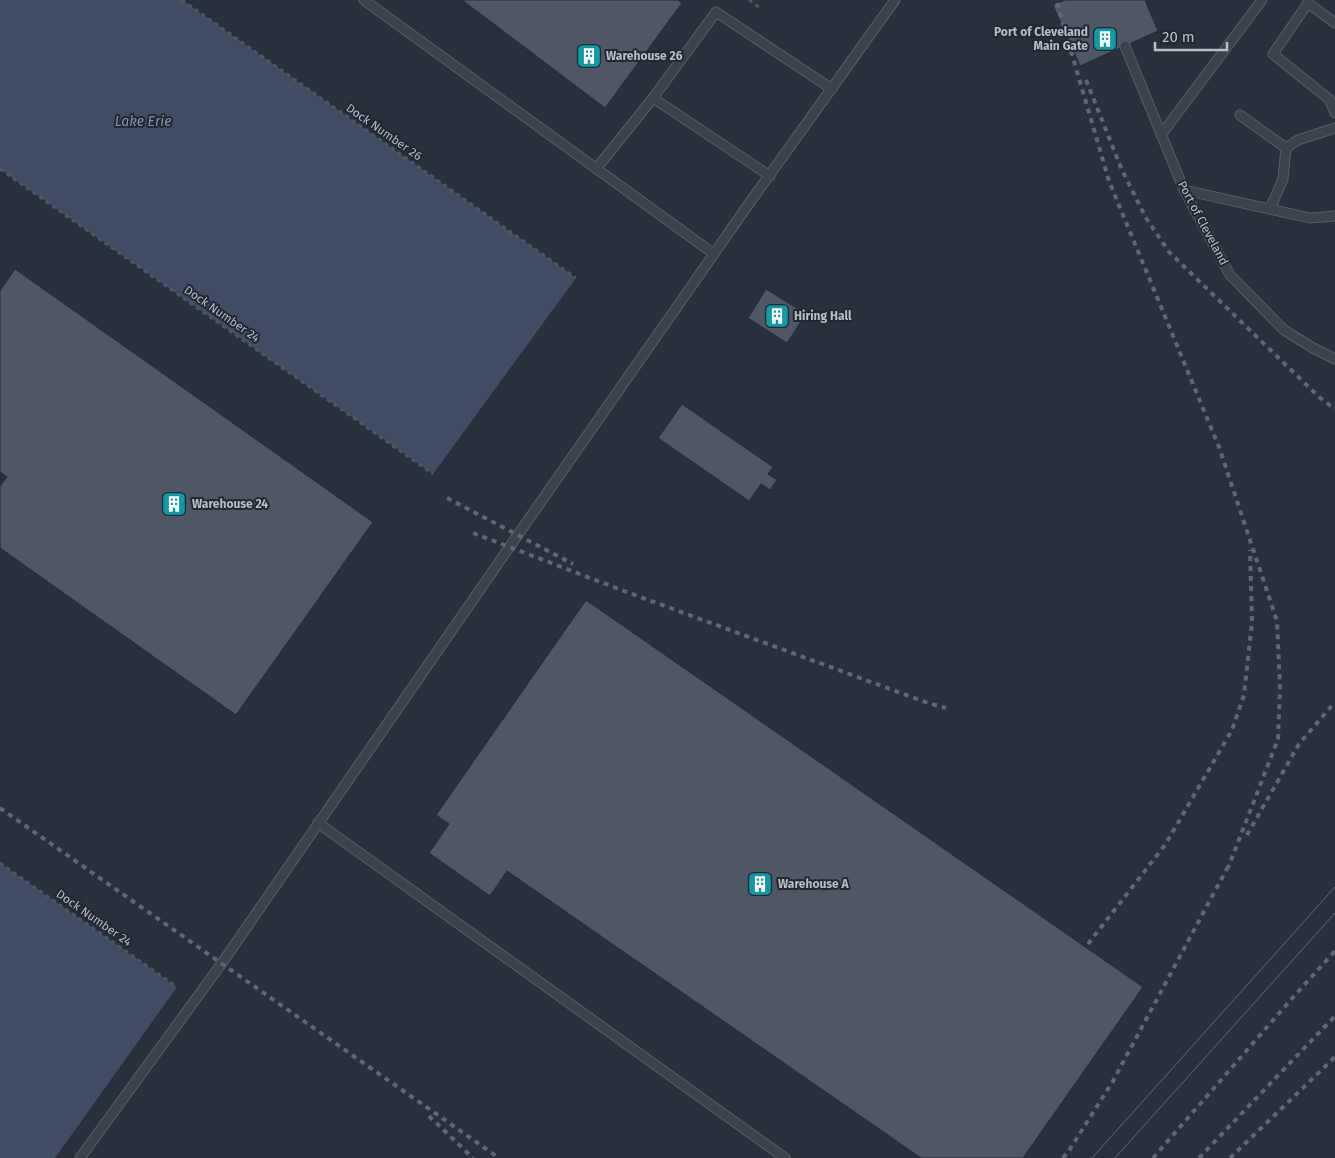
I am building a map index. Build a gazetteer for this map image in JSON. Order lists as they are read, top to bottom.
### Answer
{
  "streets": {
    "lane": ["Port of Cleveland"],
    "path": ["Dock Number 26", "Dock Number 24"]
  },
  "water": ["Lake Erie"],
  "places": {
    "building": [
      "Port of Cleveland Main Gate",
      "Warehouse 26",
      "Hiring Hall",
      "Warehouse 24",
      "Warehouse A"
    ]
  },
  "scale_bar": "20 m"
}
